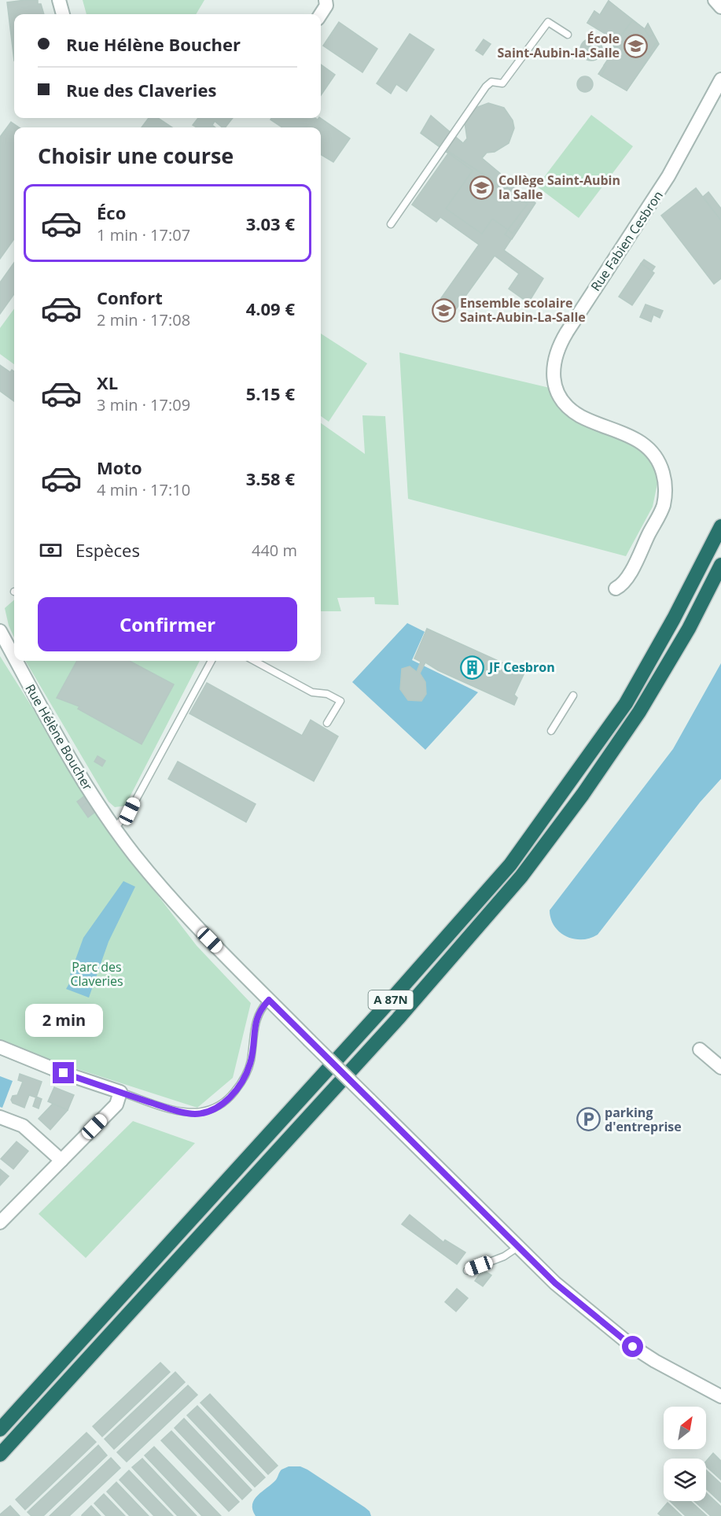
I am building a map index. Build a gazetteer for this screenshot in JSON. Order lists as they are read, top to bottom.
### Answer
{
  "streets": {
    "highway": ["A 87N"],
    "street": ["Rue Fabien Cesbron", "Rue Hélène Boucher"]
  },
  "parks": ["Parc des Claveries"],
  "places": {
    "school or university": ["École Saint-Aubin-la-Salle", "Collège Saint-Aubin la Salle", "Ensemble scolaire Saint-Aubin-La-Salle"],
    "building": ["JF Cesbron"],
    "parking": ["parking d'entreprise"]
  },
  "north": "top right",
  "page": {
    "banner": ["Rue Hélène Boucher", "Rue des Claveries"],
    "heading": "Choisir une course",
    "list": [
      {
        "name": "Éco",
        "note": "1 min · 17:07",
        "value": "3.03 €"
      },
      {
        "name": "Confort",
        "note": "2 min · 17:08",
        "value": "4.09 €"
      },
      {
        "name": "XL",
        "note": "3 min · 17:09",
        "value": "5.15 €"
      },
      {
        "name": "Moto",
        "note": "4 min · 17:10",
        "value": "3.58 €"
      }
    ],
    "pay": ["Espèces", "440 m"],
    "buttons": "Confirmer",
    "bubble": "2 min"
  }
}
